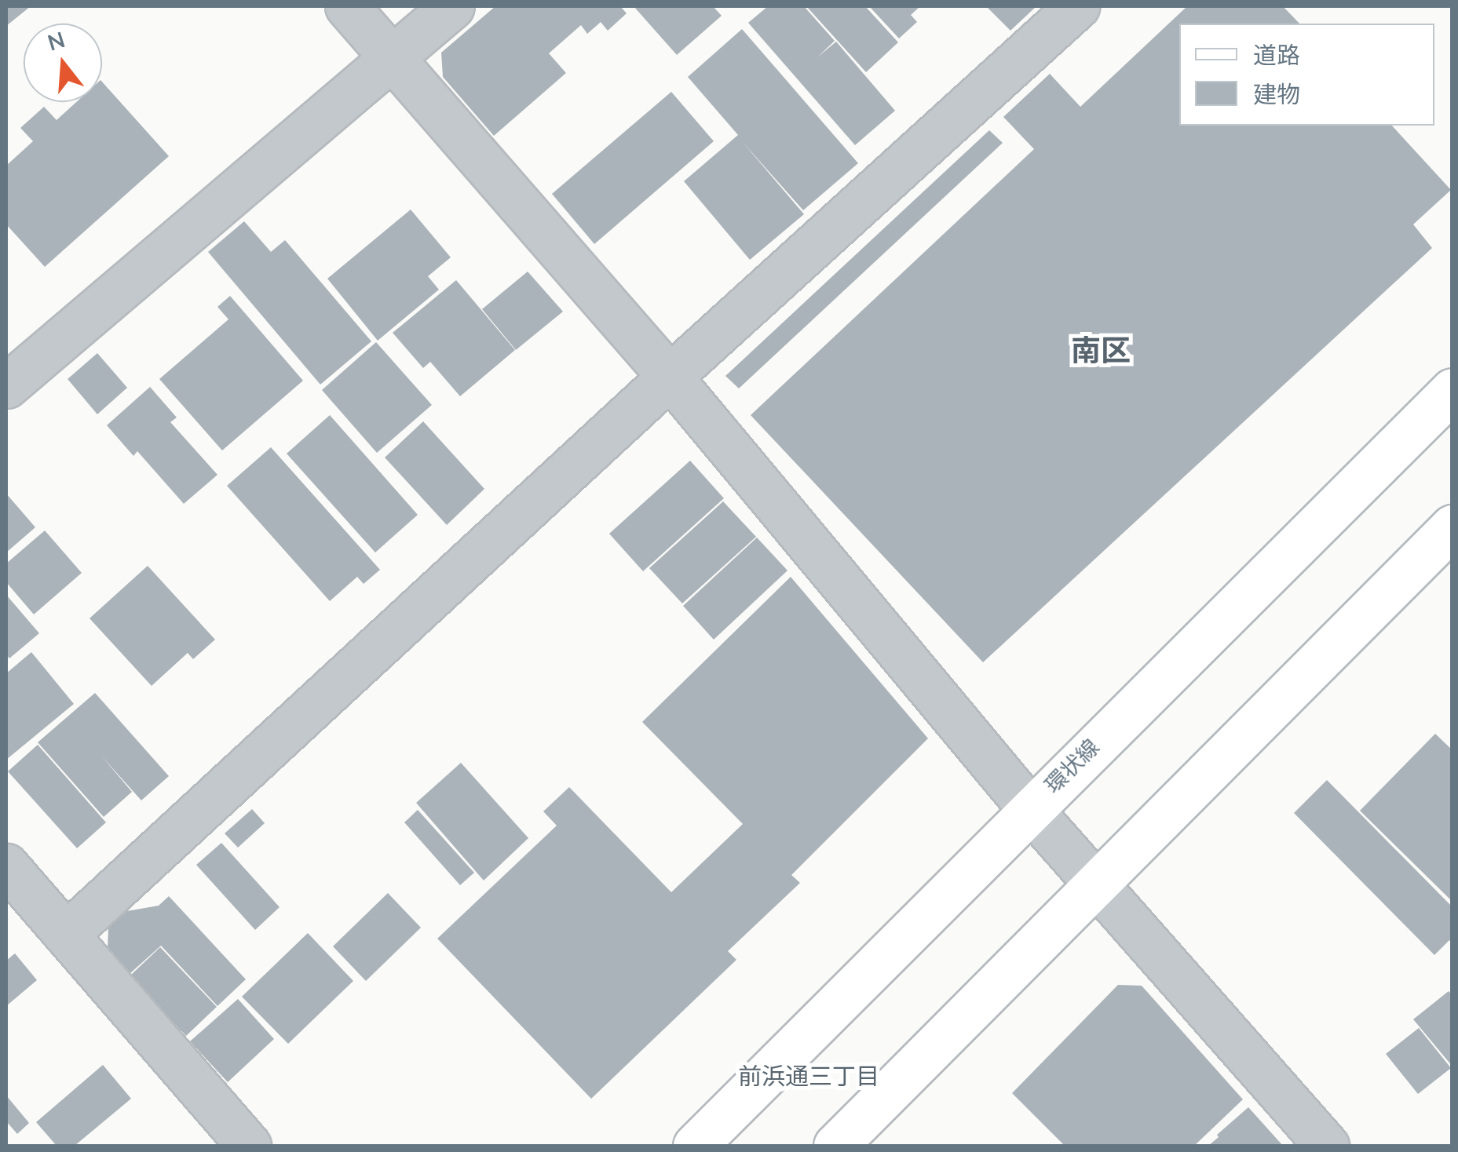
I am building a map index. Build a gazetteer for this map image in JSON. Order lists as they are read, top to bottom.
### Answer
{
  "streets": {
    "main road": ["環状線"]
  },
  "districts": ["南区", "前浜通三丁目"],
  "legend": ["道路", "建物"],
  "north": "top"
}
